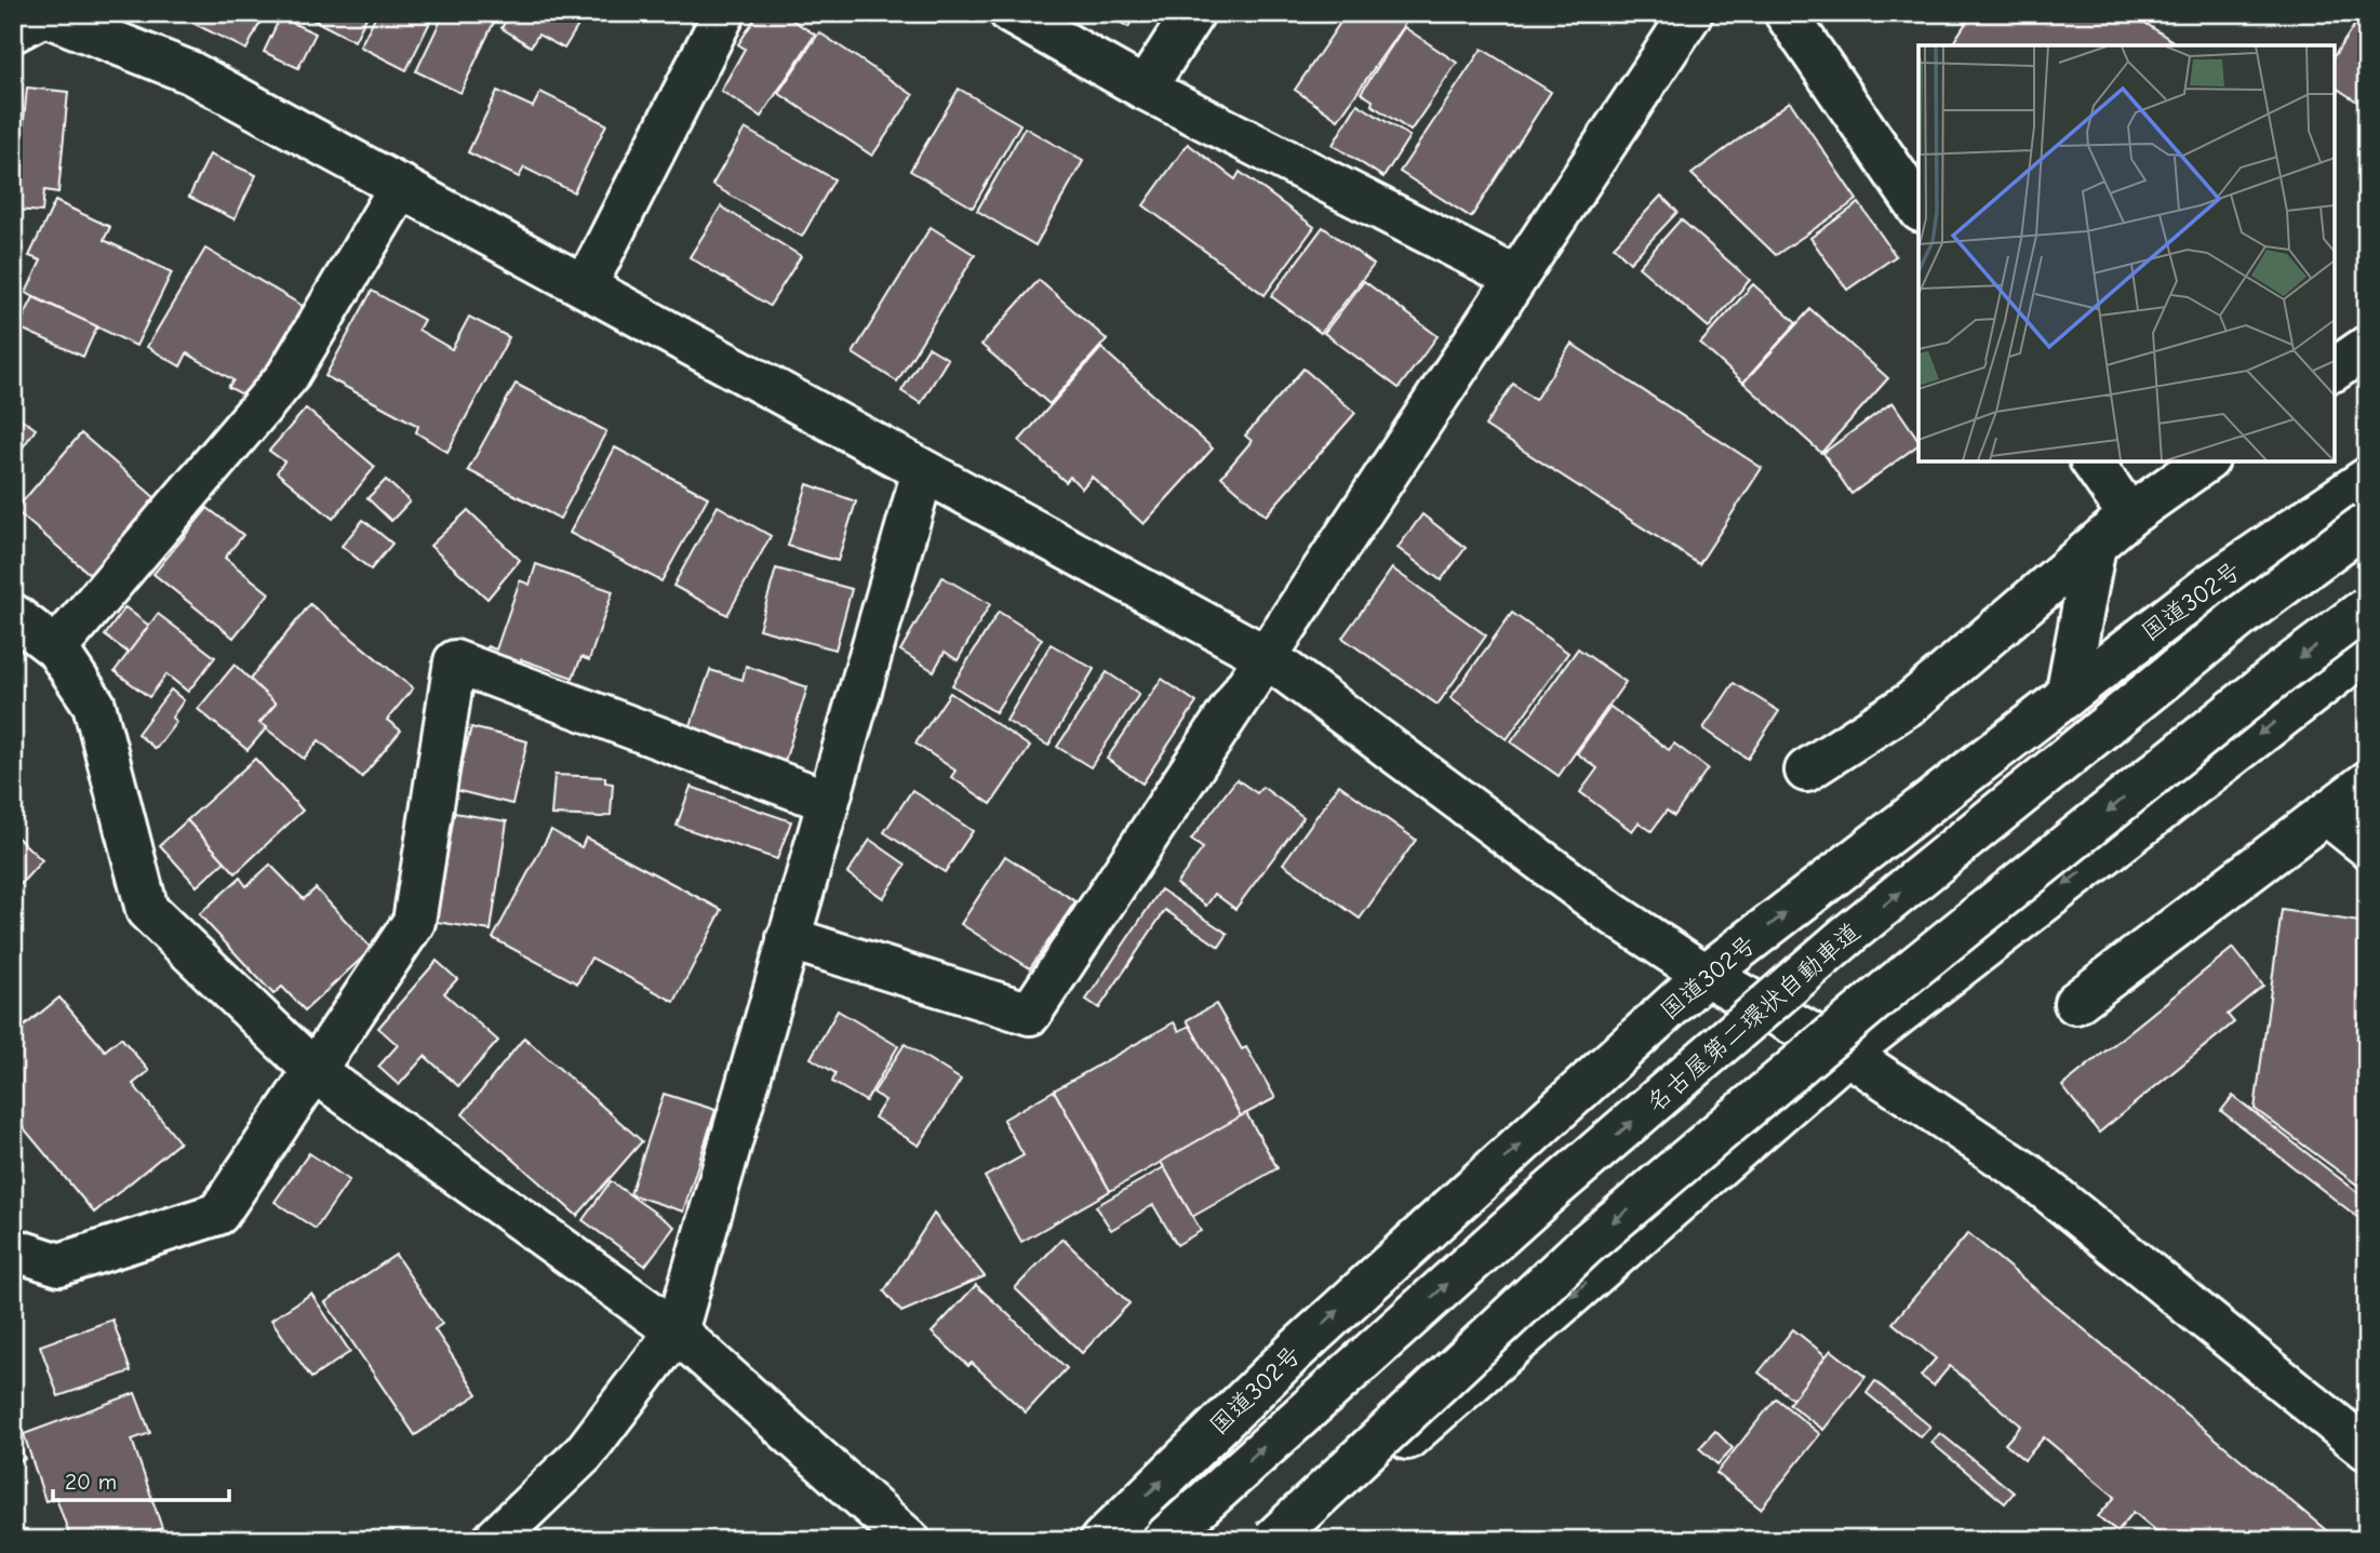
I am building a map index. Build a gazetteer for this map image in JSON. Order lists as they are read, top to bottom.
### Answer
{
  "streets": {
    "main road": ["国道302号", "名古屋第二環状自動車道"]
  },
  "scale_bar": "20 m"
}
